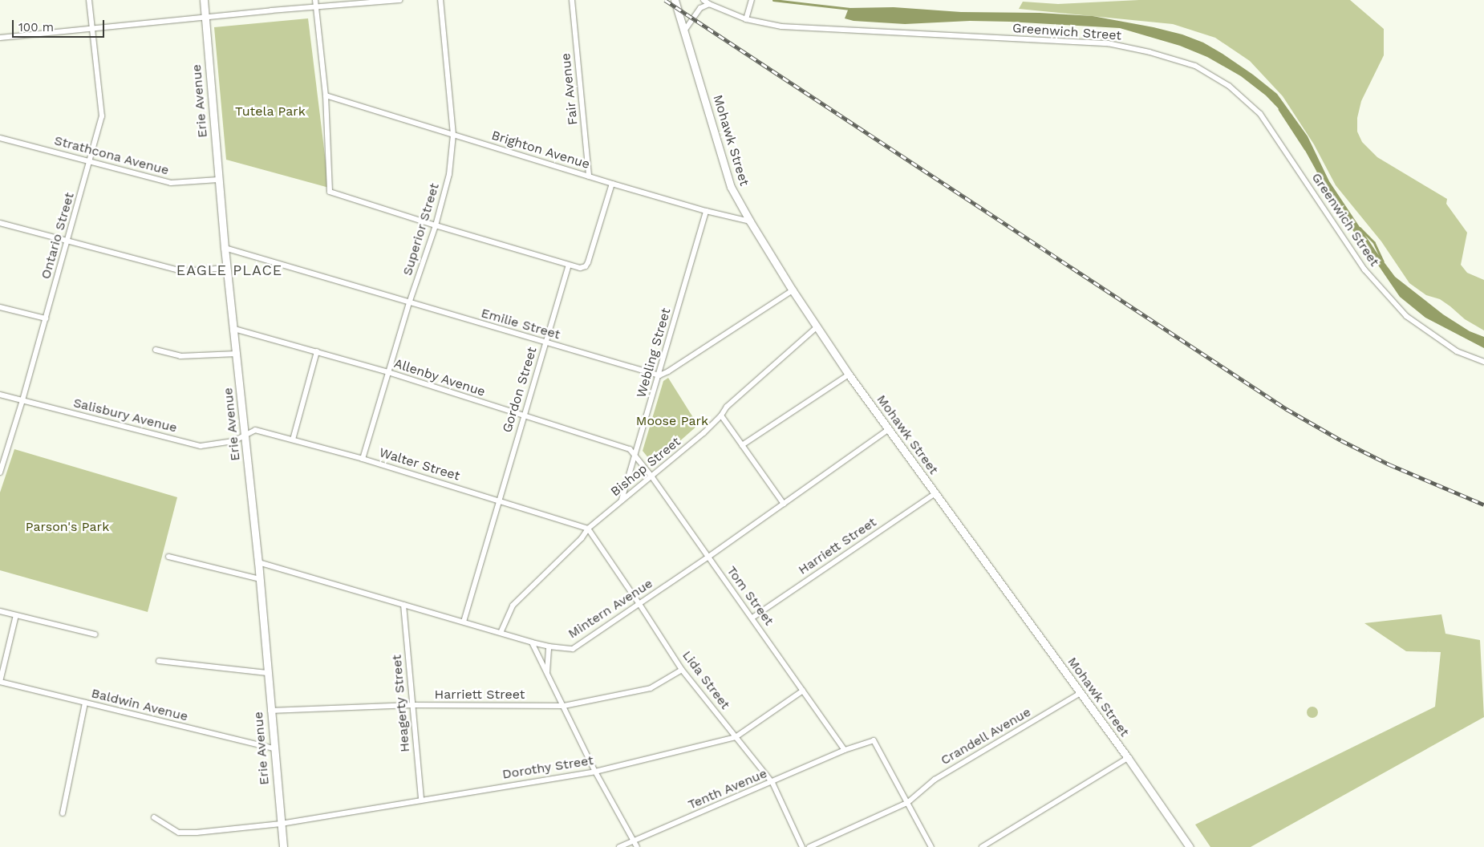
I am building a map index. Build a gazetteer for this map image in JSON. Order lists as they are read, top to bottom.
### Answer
{
  "streets": {
    "street": [
      "Greenwich Street",
      "Fair Avenue",
      "Erie Avenue",
      "Mohawk Street",
      "Brighton Avenue",
      "Strathcona Avenue",
      "Superior Street",
      "Ontario Street",
      "Emilie Street",
      "Webling Street",
      "Allenby Avenue",
      "Gordon Street",
      "Salisbury Avenue",
      "Walter Street",
      "Bishop Street",
      "Harriett Street",
      "Tom Street",
      "Mintern Avenue",
      "Lida Street",
      "Heagerty Street",
      "Baldwin Avenue",
      "Crandell Avenue",
      "Dorothy Street",
      "Tenth Avenue"
    ]
  },
  "crossings": [
    ["Fair Avenue", "Brighton Avenue"],
    ["Erie Avenue", "Strathcona Avenue"],
    ["Erie Avenue", "Emilie Street"],
    ["Erie Avenue", "Allenby Avenue"],
    ["Erie Avenue", "Salisbury Avenue"],
    ["Erie Avenue", "Walter Street"],
    ["Erie Avenue", "Harriett Street"],
    ["Erie Avenue", "Mintern Avenue"],
    ["Erie Avenue", "Baldwin Avenue"],
    ["Erie Avenue", "Dorothy Street"],
    ["Mohawk Street", "Brighton Avenue"],
    ["Mohawk Street", "Bishop Street"],
    ["Mohawk Street", "Harriett Street"],
    ["Mohawk Street", "Mintern Avenue"],
    ["Mohawk Street", "Crandell Avenue"],
    ["Brighton Avenue", "Superior Street"],
    ["Brighton Avenue", "Webling Street"],
    ["Strathcona Avenue", "Ontario Street"],
    ["Superior Street", "Emilie Street"],
    ["Superior Street", "Allenby Avenue"],
    ["Superior Street", "Walter Street"],
    ["Ontario Street", "Salisbury Avenue"],
    ["Emilie Street", "Webling Street"],
    ["Emilie Street", "Gordon Street"],
    ["Webling Street", "Allenby Avenue"],
    ["Webling Street", "Bishop Street"],
    ["Webling Street", "Tom Street"],
    ["Allenby Avenue", "Gordon Street"],
    ["Allenby Avenue", "Tom Street"],
    ["Gordon Street", "Walter Street"],
    ["Gordon Street", "Mintern Avenue"],
    ["Salisbury Avenue", "Walter Street"],
    ["Walter Street", "Bishop Street"],
    ["Walter Street", "Lida Street"],
    ["Bishop Street", "Tom Street"],
    ["Bishop Street", "Mintern Avenue"],
    ["Bishop Street", "Lida Street"],
    ["Harriett Street", "Tom Street"],
    ["Harriett Street", "Lida Street"],
    ["Harriett Street", "Heagerty Street"],
    ["Tom Street", "Mintern Avenue"],
    ["Tom Street", "Dorothy Street"],
    ["Tom Street", "Tenth Avenue"],
    ["Mintern Avenue", "Lida Street"],
    ["Mintern Avenue", "Heagerty Street"],
    ["Lida Street", "Dorothy Street"],
    ["Lida Street", "Tenth Avenue"],
    ["Heagerty Street", "Dorothy Street"],
    ["Crandell Avenue", "Tenth Avenue"]
  ],
  "districts": ["EAGLE PLACE"],
  "parks": ["Tutela Park", "Moose Park", "Parson's Park"],
  "scale_bar": "100 m"
}
